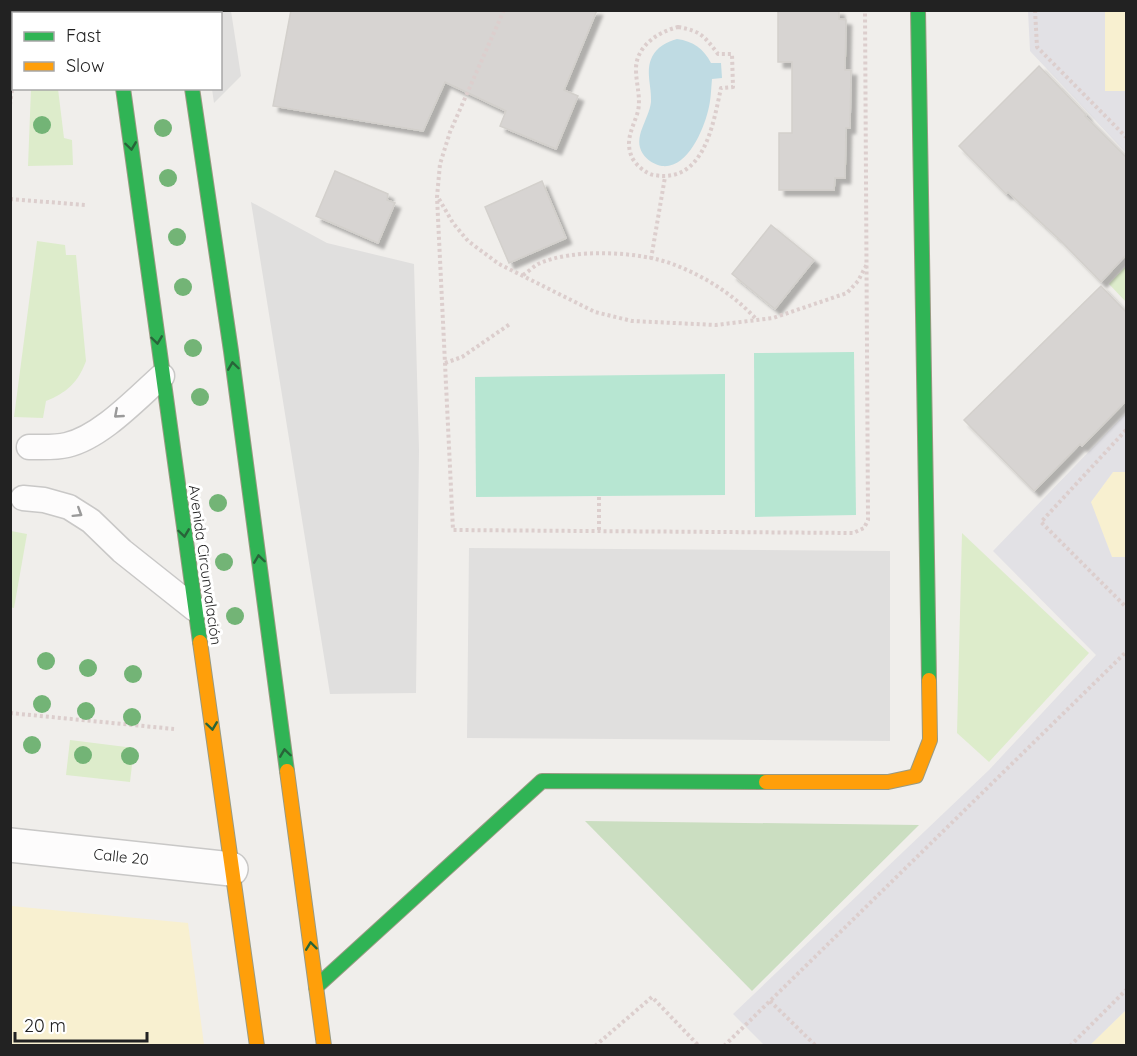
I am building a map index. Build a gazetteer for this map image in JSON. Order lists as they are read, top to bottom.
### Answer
{
  "streets": {
    "main road": ["Avenida Circunvalación"],
    "street": ["Calle 20"]
  },
  "crossings": [
    ["Avenida Circunvalación", "Calle 20"]
  ],
  "legend": ["Fast", "Slow"],
  "scale_bar": "20 m"
}
